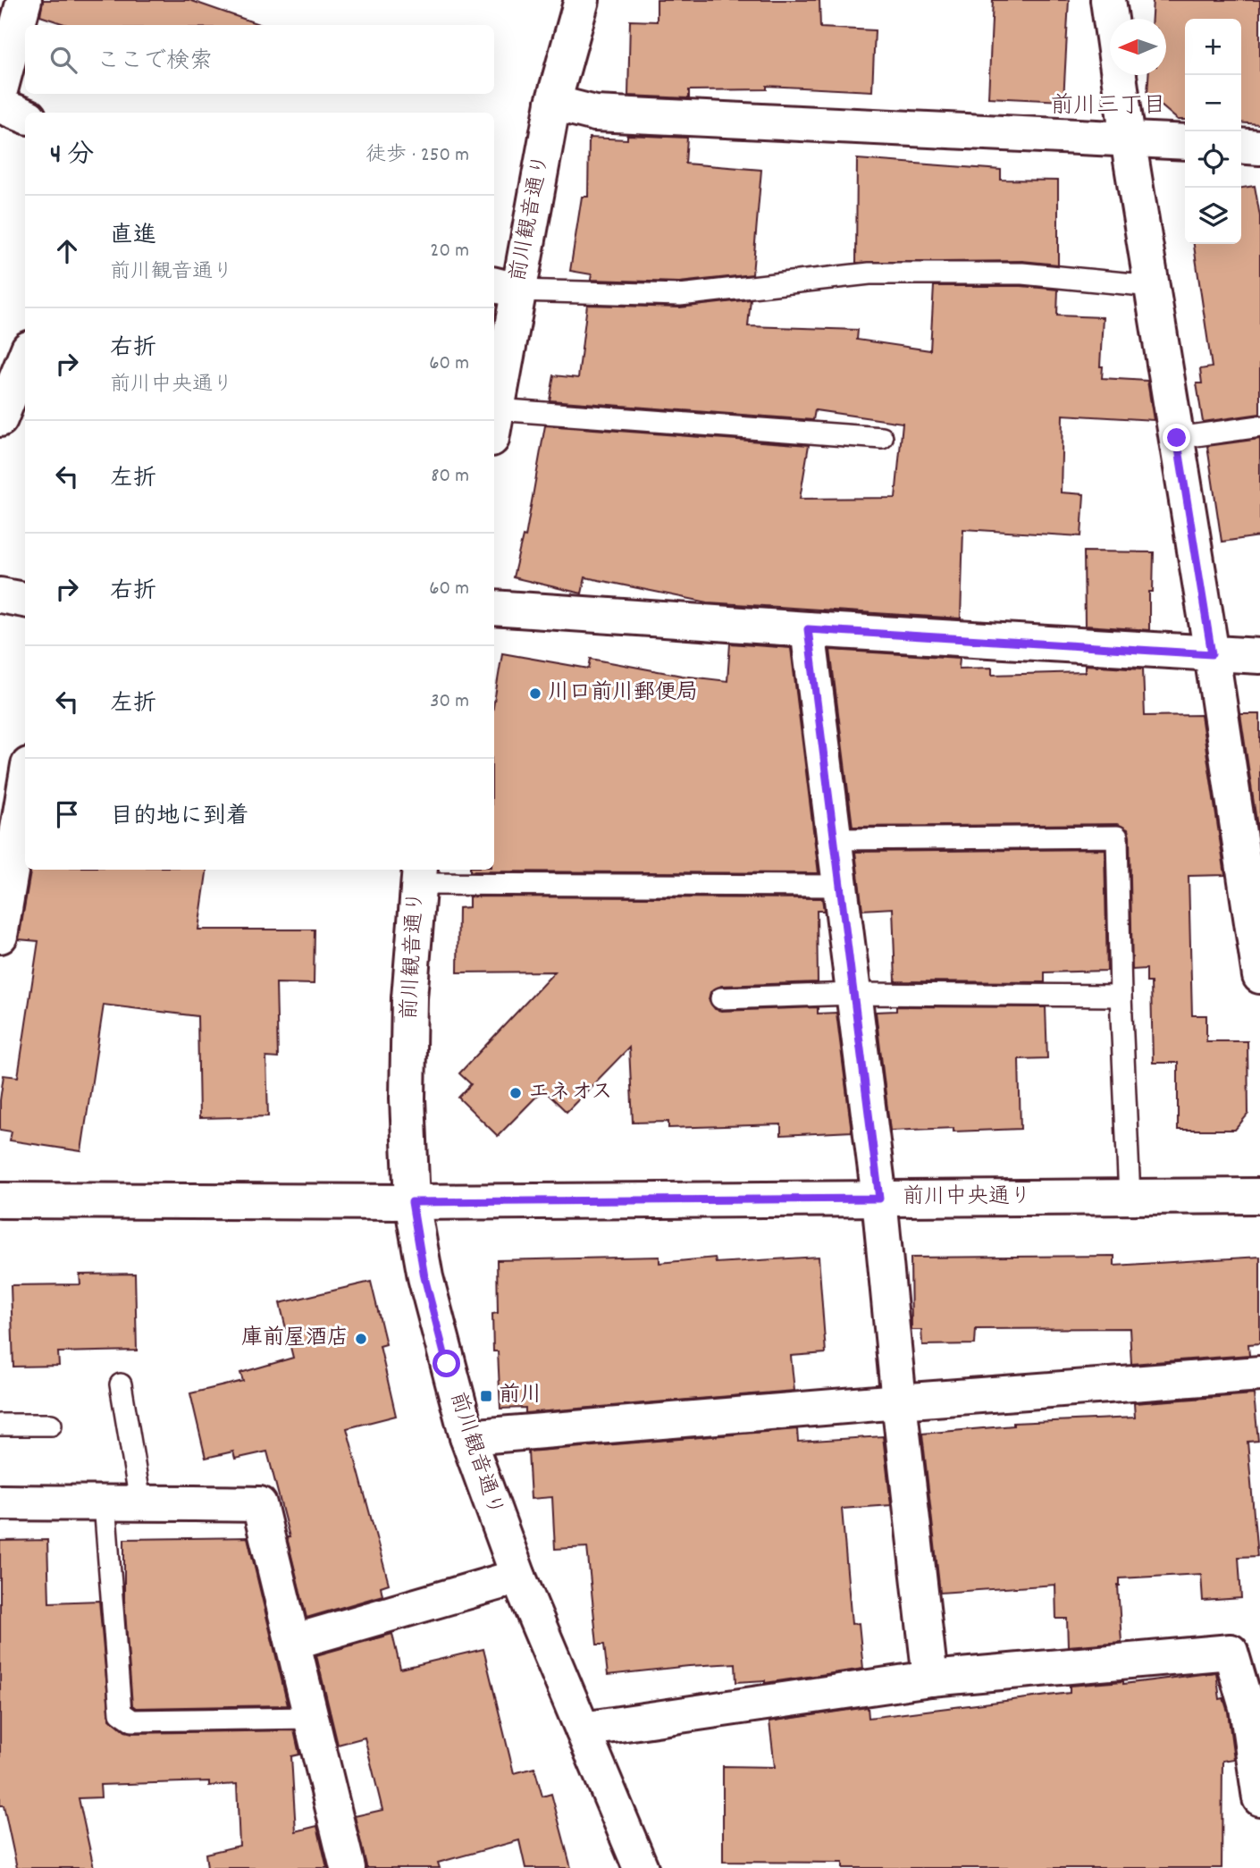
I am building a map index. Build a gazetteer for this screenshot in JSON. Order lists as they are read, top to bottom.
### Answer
{
  "streets": {
    "street": ["前川観音通り", "前川中央通り"]
  },
  "crossings": [
    ["前川観音通り", "前川中央通り"]
  ],
  "districts": ["前川三丁目"],
  "places": {
    "other": ["川口前川郵便局", "エネオス", "庫前屋酒店"],
    "transit": ["前川"]
  },
  "north": "left",
  "page": {
    "map_buttons": ["+", "−"],
    "search": "ここで検索",
    "heading": ["4 分", "徒歩 · 250 m"],
    "list": [
      ["直進", "前川観音通り", "20 m"],
      ["右折", "前川中央通り", "60 m"],
      ["左折", "80 m"],
      ["右折", "60 m"],
      ["左折", "30 m"],
      "目的地に到着"
    ]
  }
}
